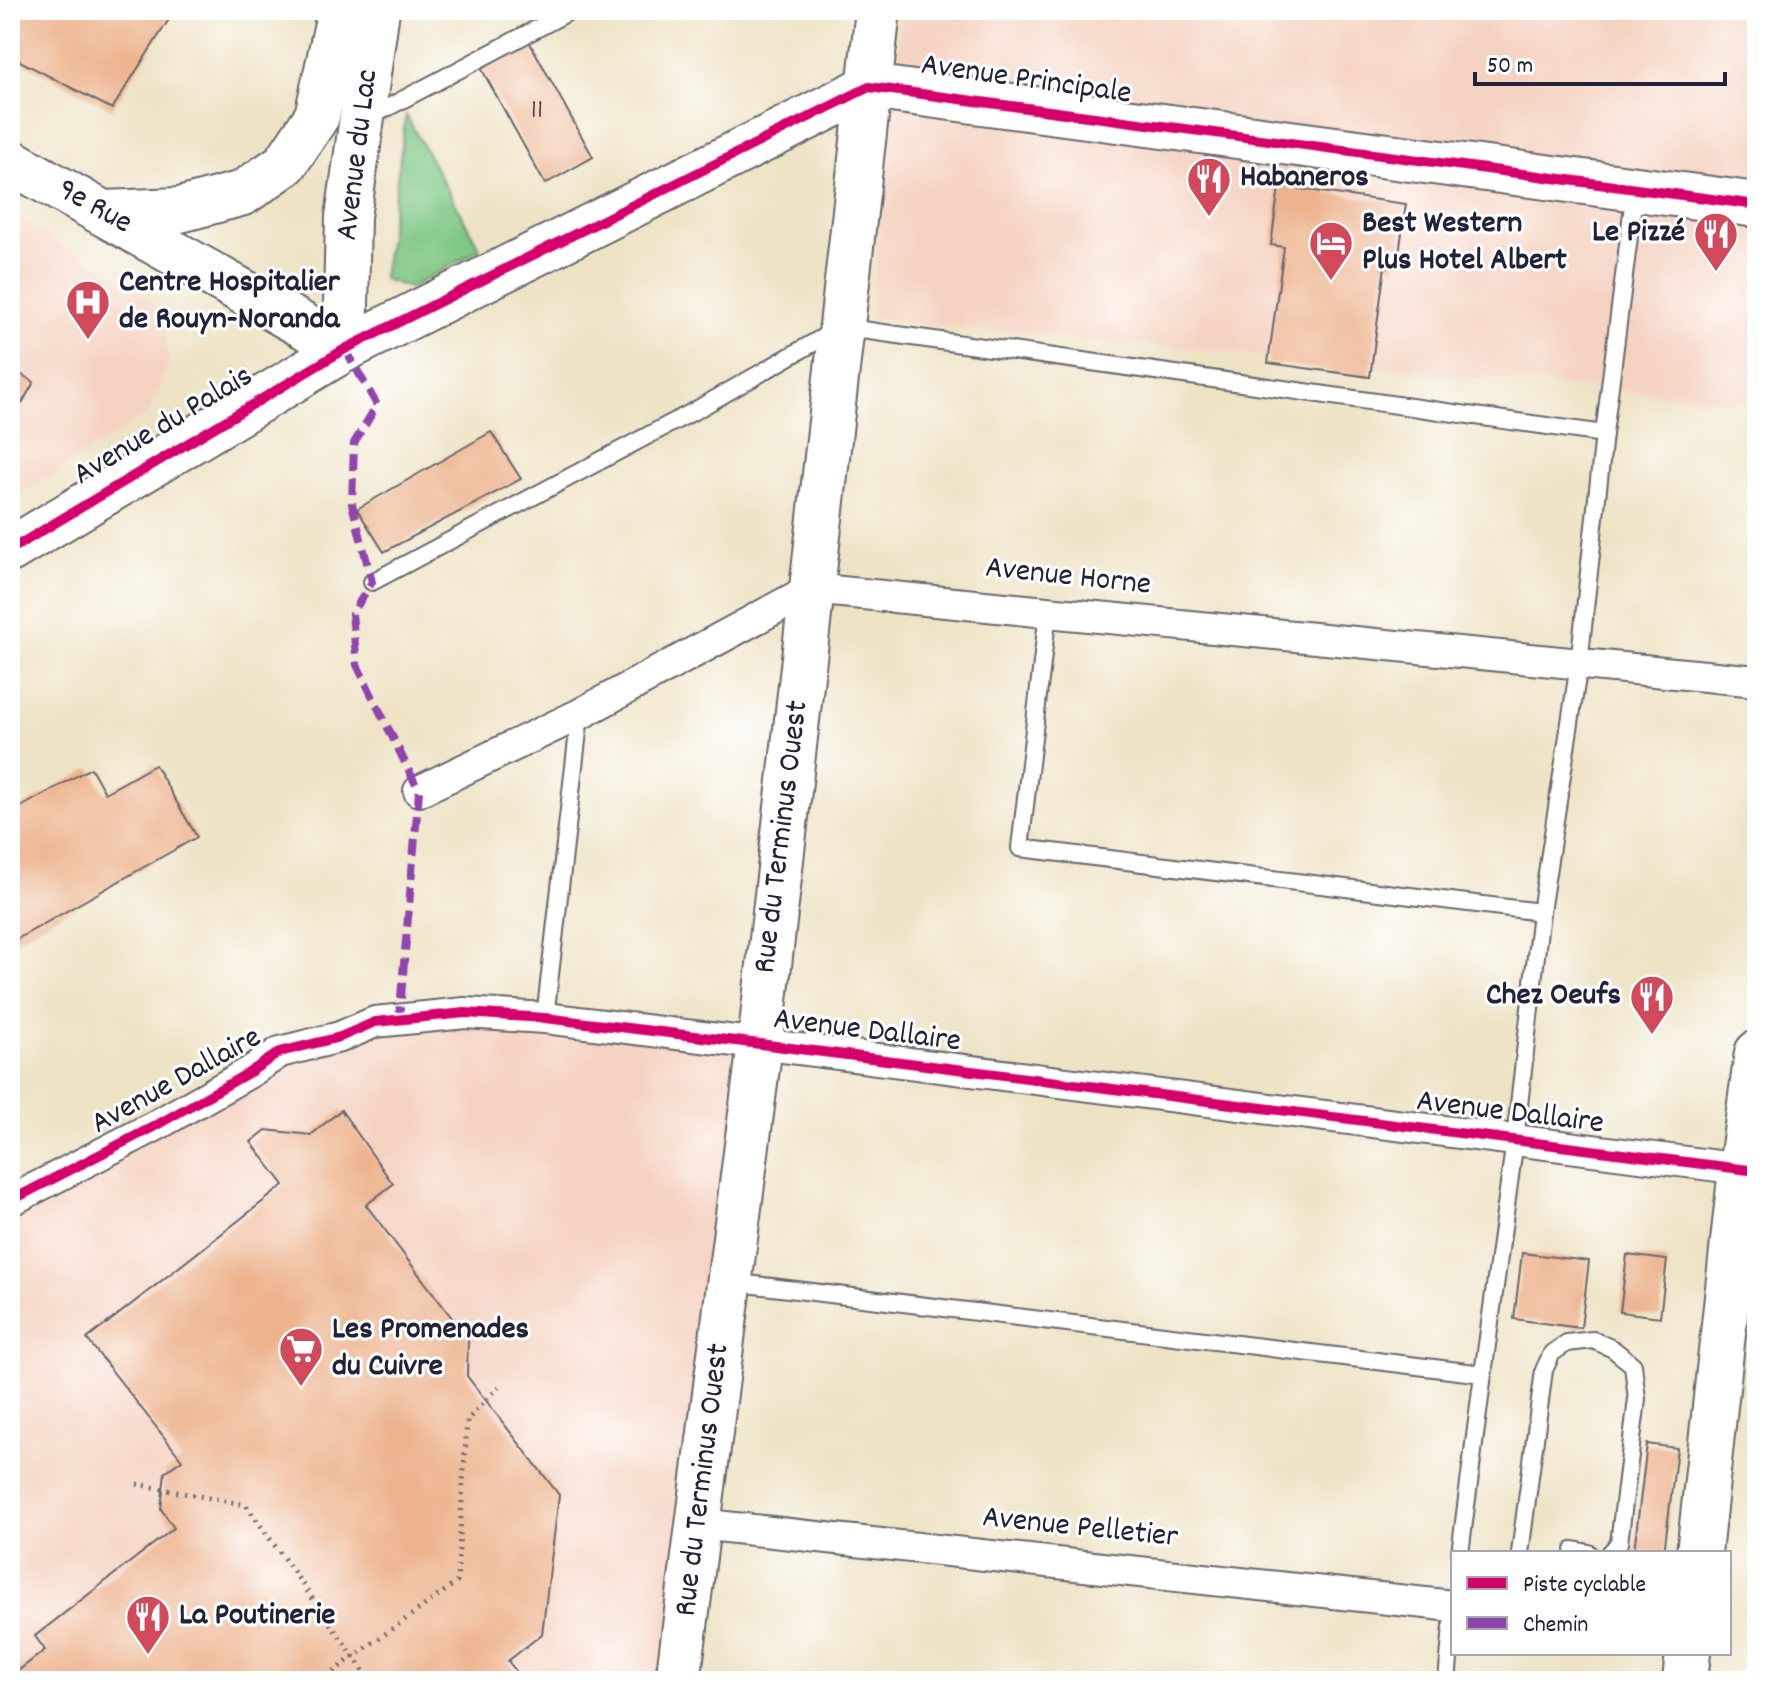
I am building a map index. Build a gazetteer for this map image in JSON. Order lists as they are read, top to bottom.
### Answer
{
  "streets": {
    "street": [
      "Avenue Principale",
      "Avenue du Lac",
      "9e Rue",
      "Avenue du Palais",
      "Avenue Horne",
      "Rue du Terminus Ouest",
      "Avenue Dallaire",
      "Avenue Pelletier"
    ]
  },
  "crossings": [
    ["Avenue Principale", "Rue du Terminus Ouest"],
    ["Avenue du Lac", "9e Rue"],
    ["Avenue du Lac", "Avenue du Palais"],
    ["9e Rue", "Avenue du Palais"],
    ["Avenue Horne", "Rue du Terminus Ouest"],
    ["Rue du Terminus Ouest", "Avenue Dallaire"],
    ["Rue du Terminus Ouest", "Avenue Pelletier"]
  ],
  "places": {
    "restaurant": [
      "Habaneros",
      "Le Pizzé",
      "Chez Oeufs",
      "La Poutinerie"
    ],
    "hotel": ["Best Western Plus Hotel Albert"],
    "hospital": ["Centre Hospitalier de Rouyn-Noranda"],
    "supermarket": ["Les Promenades du Cuivre"]
  },
  "house_numbers": ["11"],
  "legend": ["Piste cyclable", "Chemin"],
  "scale_bar": "50 m"
}
